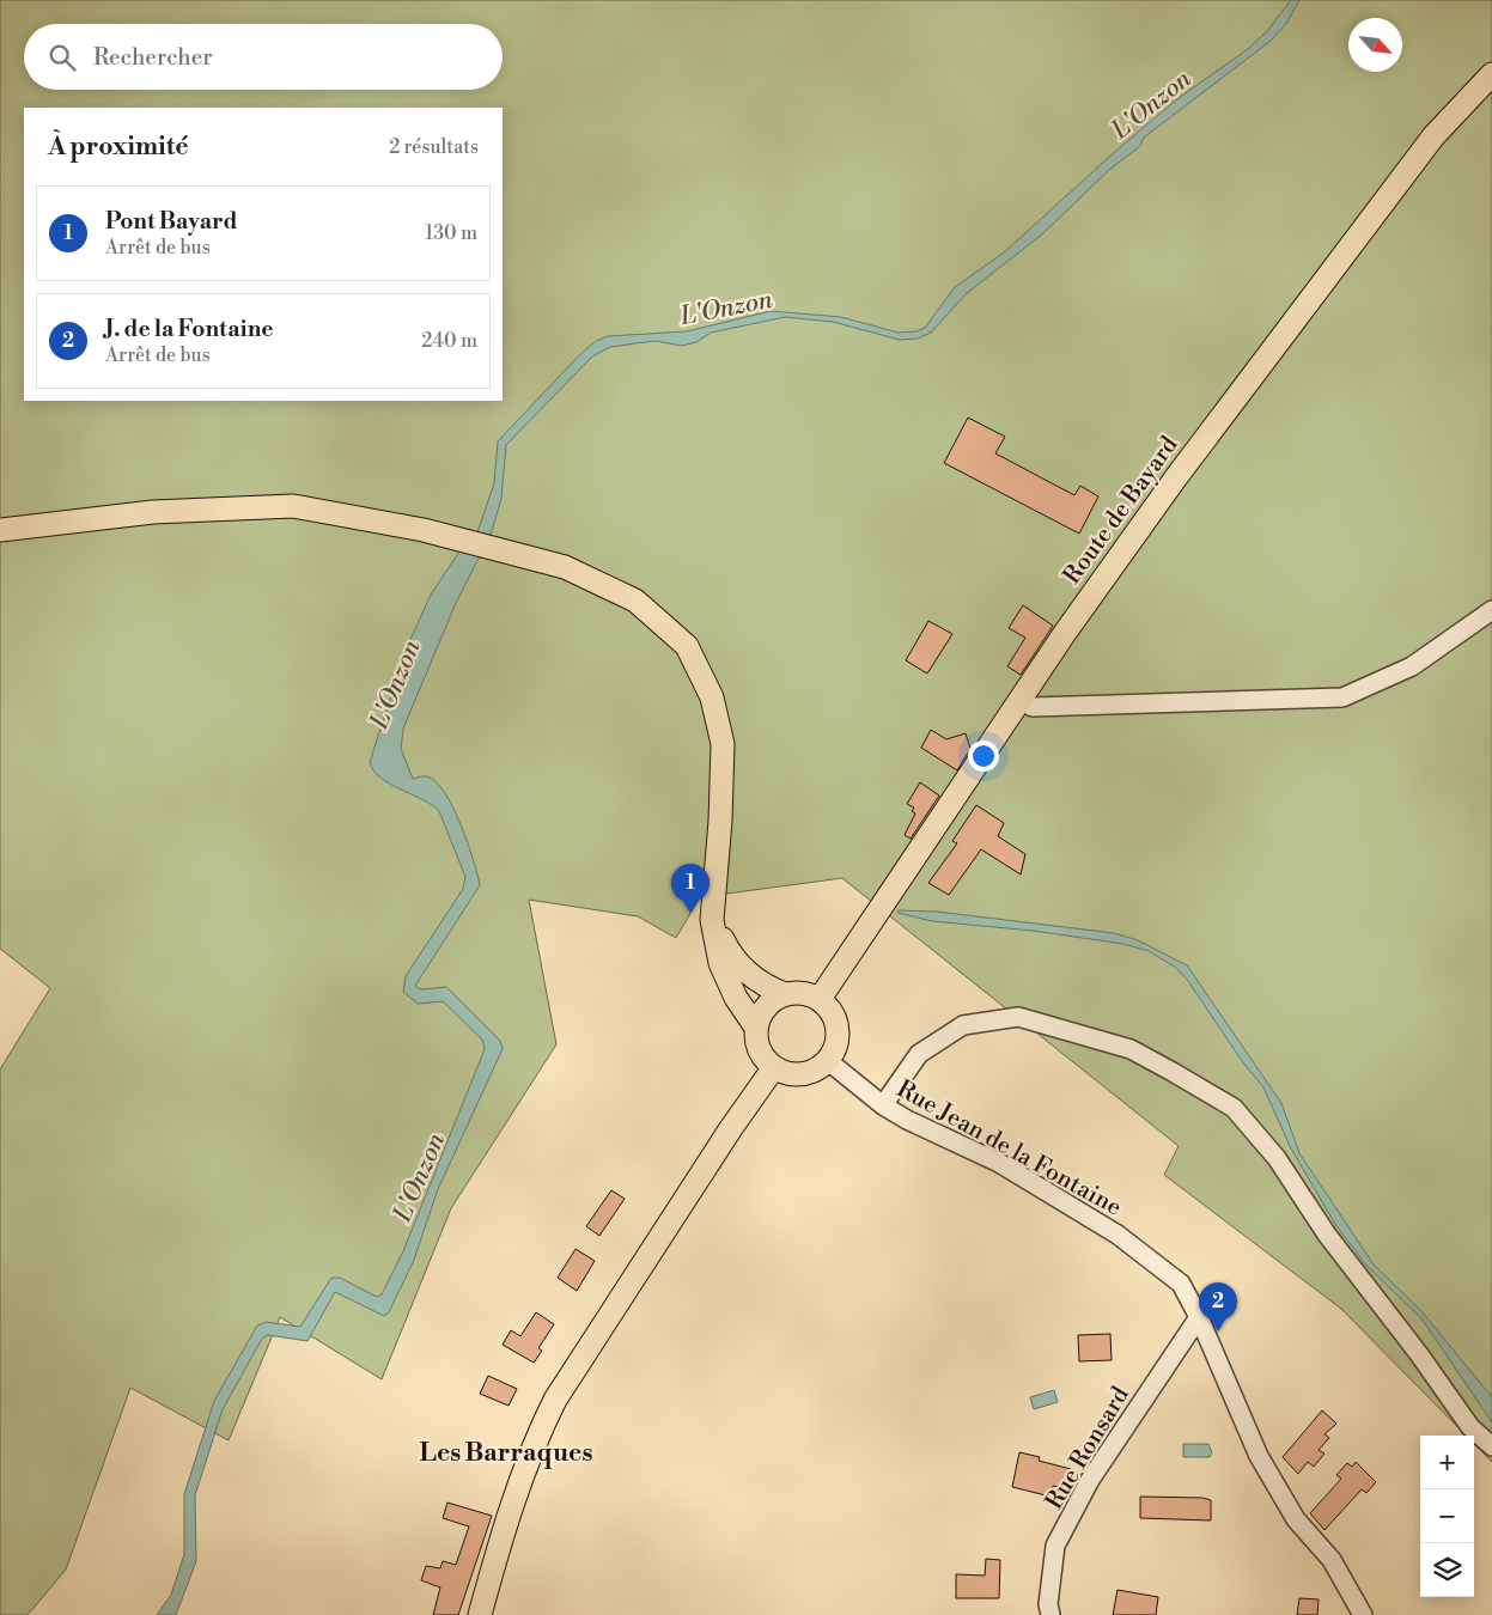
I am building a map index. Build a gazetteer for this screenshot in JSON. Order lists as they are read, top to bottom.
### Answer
{
  "streets": {
    "main road": ["Route de Bayard"],
    "street": ["Rue Jean de la Fontaine", "Rue Ronsard"]
  },
  "crossings": [
    ["Route de Bayard", "Rue Jean de la Fontaine"],
    ["Rue Jean de la Fontaine", "Rue Ronsard"]
  ],
  "districts": ["Les Barraques"],
  "water": ["L'Onzon"],
  "north": "bottom right",
  "page": {
    "search": "Rechercher",
    "heading": ["À proximité", "2 résultats"],
    "list": [
      {
        "mark": "1",
        "name": "Pont Bayard",
        "note": "Arrêt de bus",
        "value": "130 m"
      },
      {
        "mark": "2",
        "name": "J. de la Fontaine",
        "note": "Arrêt de bus",
        "value": "240 m"
      }
    ],
    "pins": ["1", "2"],
    "map_buttons": ["+", "−"]
  }
}
